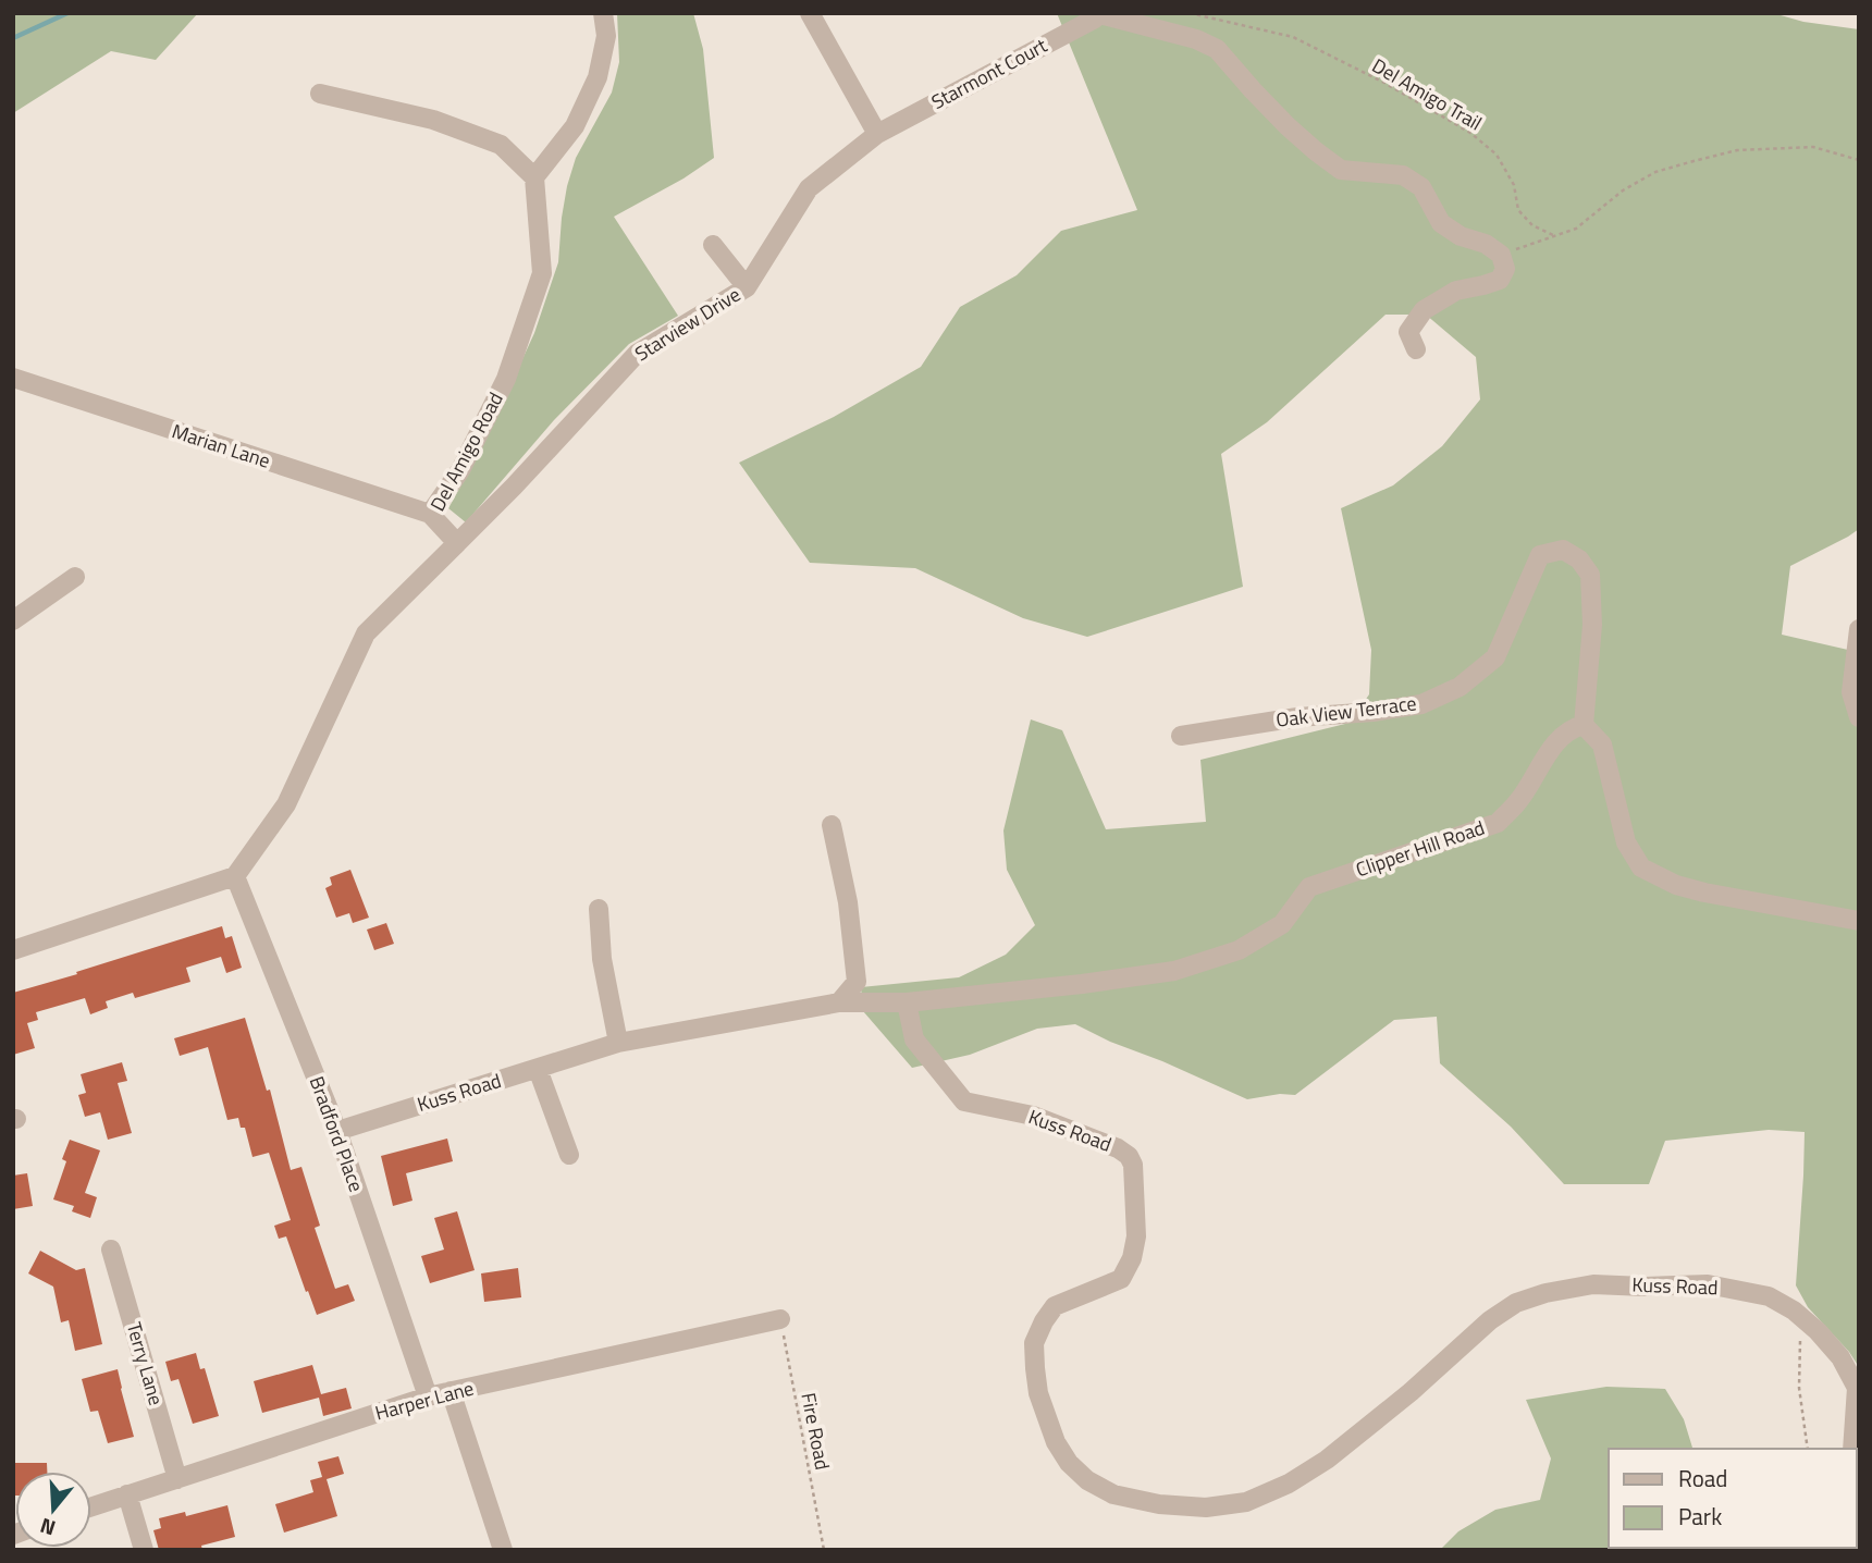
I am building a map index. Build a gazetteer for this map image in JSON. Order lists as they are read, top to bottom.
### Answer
{
  "streets": {
    "street": [
      "Starmont Court",
      "Starview Drive",
      "Marian Lane",
      "Del Amigo Road",
      "Oak View Terrace",
      "Clipper Hill Road",
      "Kuss Road",
      "Bradford Place",
      "Terry Lane",
      "Harper Lane"
    ],
    "path": ["Del Amigo Trail", "Fire Road"]
  },
  "crossings": [
    ["Starmont Court", "Starview Drive"],
    ["Starview Drive", "Del Amigo Road"],
    ["Marian Lane", "Del Amigo Road"],
    ["Oak View Terrace", "Clipper Hill Road"],
    ["Clipper Hill Road", "Kuss Road"],
    ["Kuss Road", "Bradford Place"],
    ["Bradford Place", "Harper Lane"],
    ["Terry Lane", "Harper Lane"],
    ["Harper Lane", "Fire Road"]
  ],
  "legend": ["Road", "Park"],
  "north": "bottom"
}
